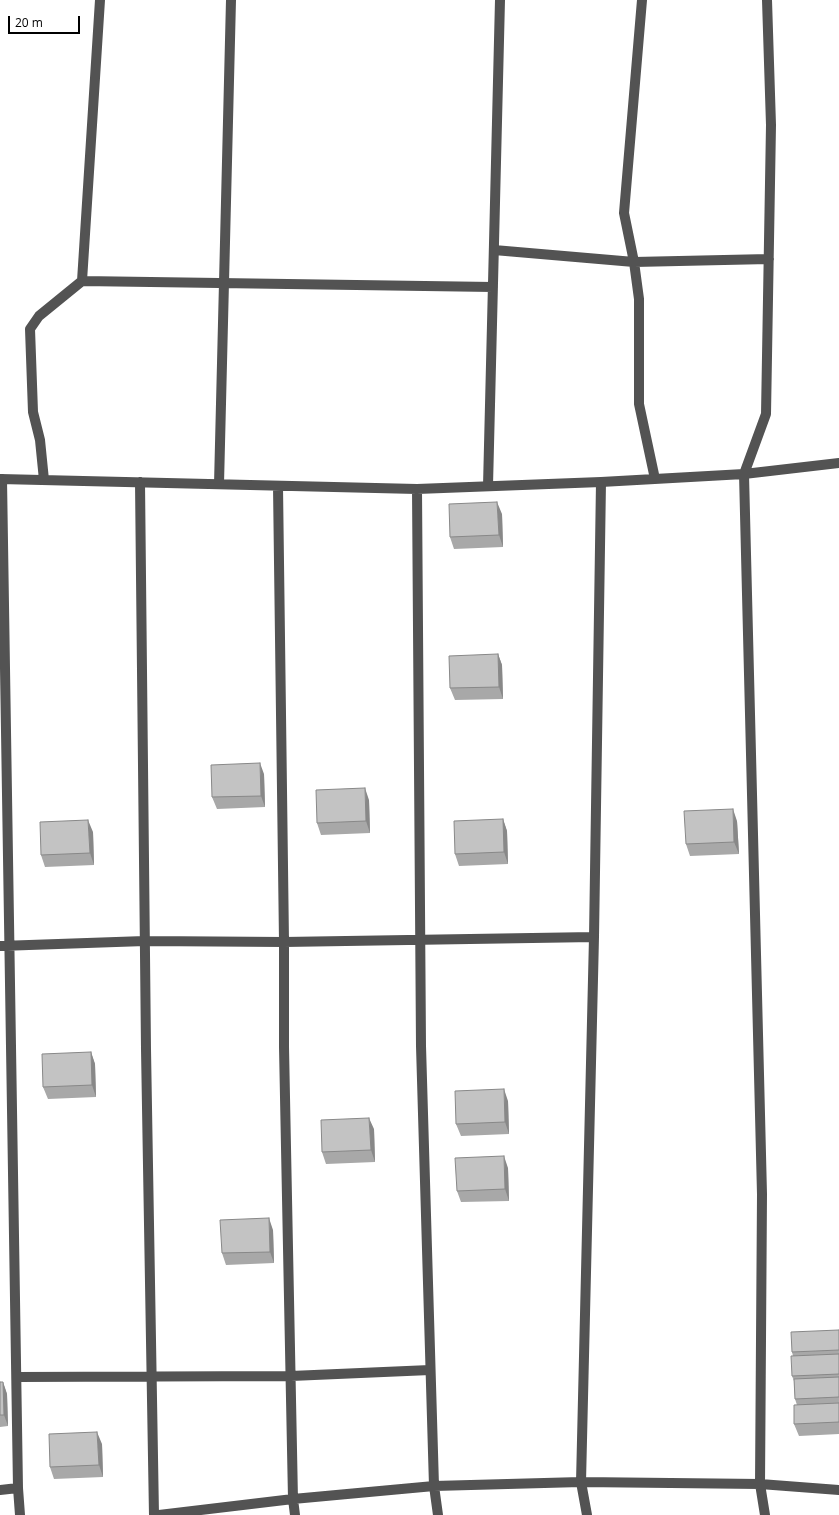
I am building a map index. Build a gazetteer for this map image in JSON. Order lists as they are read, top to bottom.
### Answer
{
  "scale_bar": "20 m"
}
